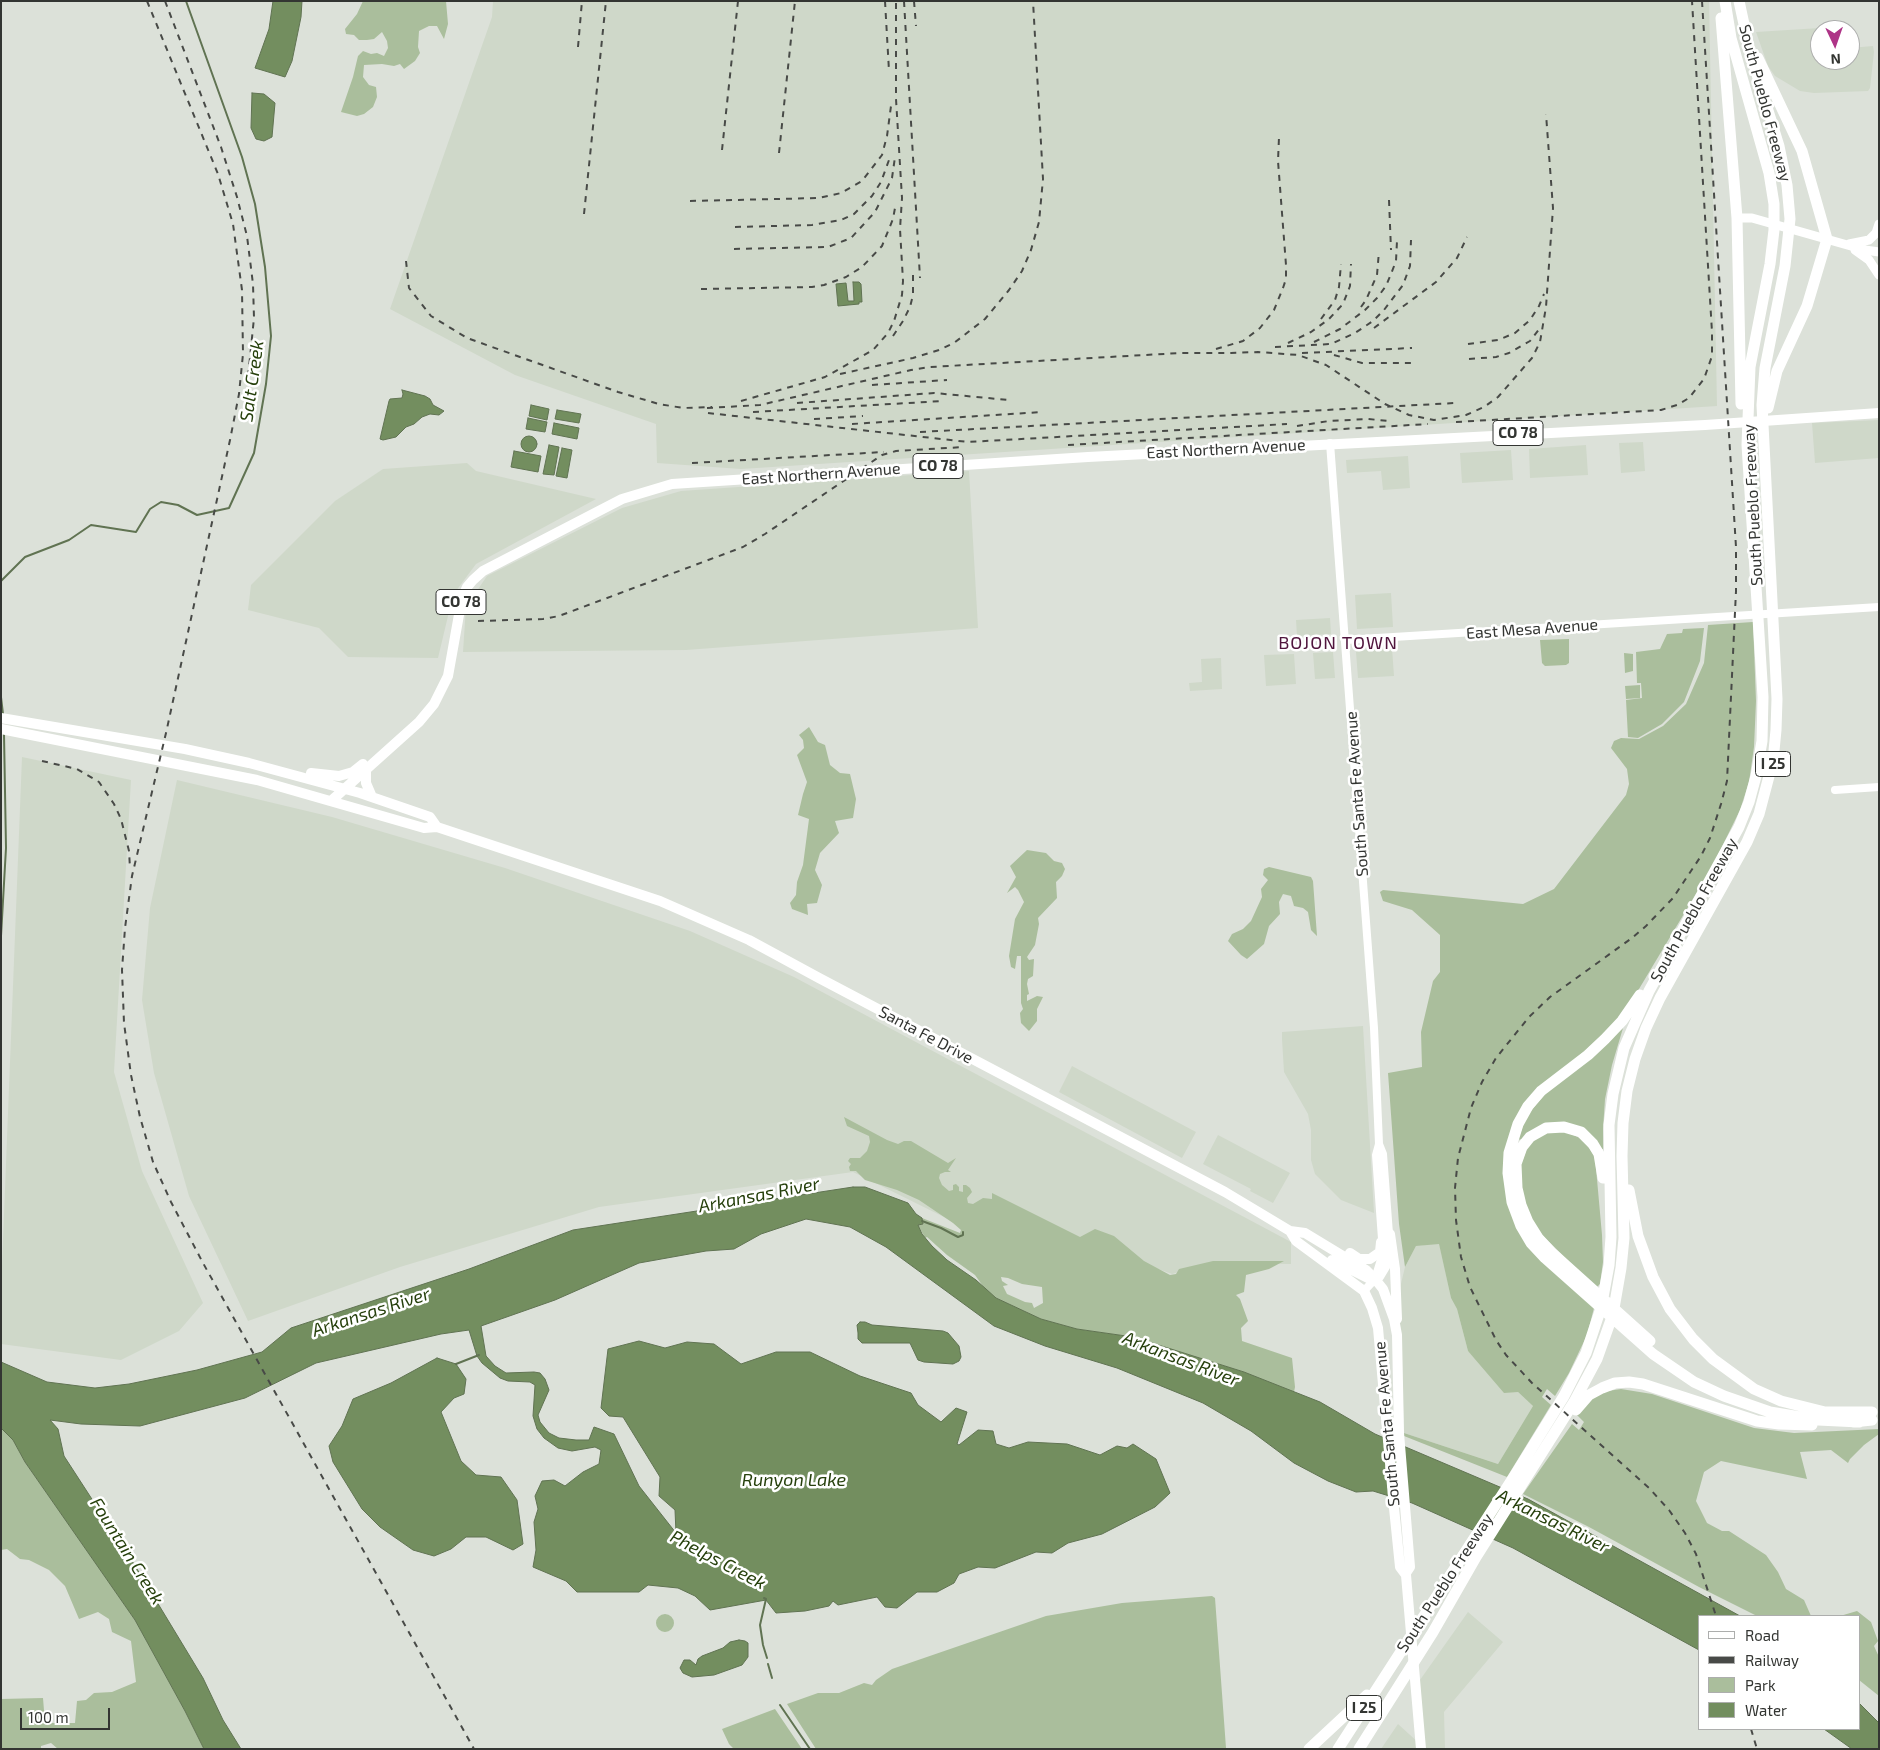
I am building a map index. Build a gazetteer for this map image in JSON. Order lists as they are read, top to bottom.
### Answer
{
  "streets": {
    "highway": ["South Pueblo Freeway", "I 25"],
    "main road": [
      "CO 78",
      "East Northern Avenue",
      "South Santa Fe Avenue",
      "Santa Fe Drive"
    ],
    "street": ["East Mesa Avenue"]
  },
  "crossings": [
    ["East Northern Avenue", "South Santa Fe Avenue"],
    ["East Mesa Avenue", "South Santa Fe Avenue"],
    ["South Santa Fe Avenue", "Santa Fe Drive"]
  ],
  "districts": ["BOJON TOWN"],
  "water": [
    "Salt Creek",
    "Arkansas River",
    "Runyon Lake",
    "Fountain Creek",
    "Phelps Creek"
  ],
  "legend": [
    "Road",
    "Railway",
    "Park",
    "Water"
  ],
  "scale_bar": "100 m",
  "north": "bottom"
}
